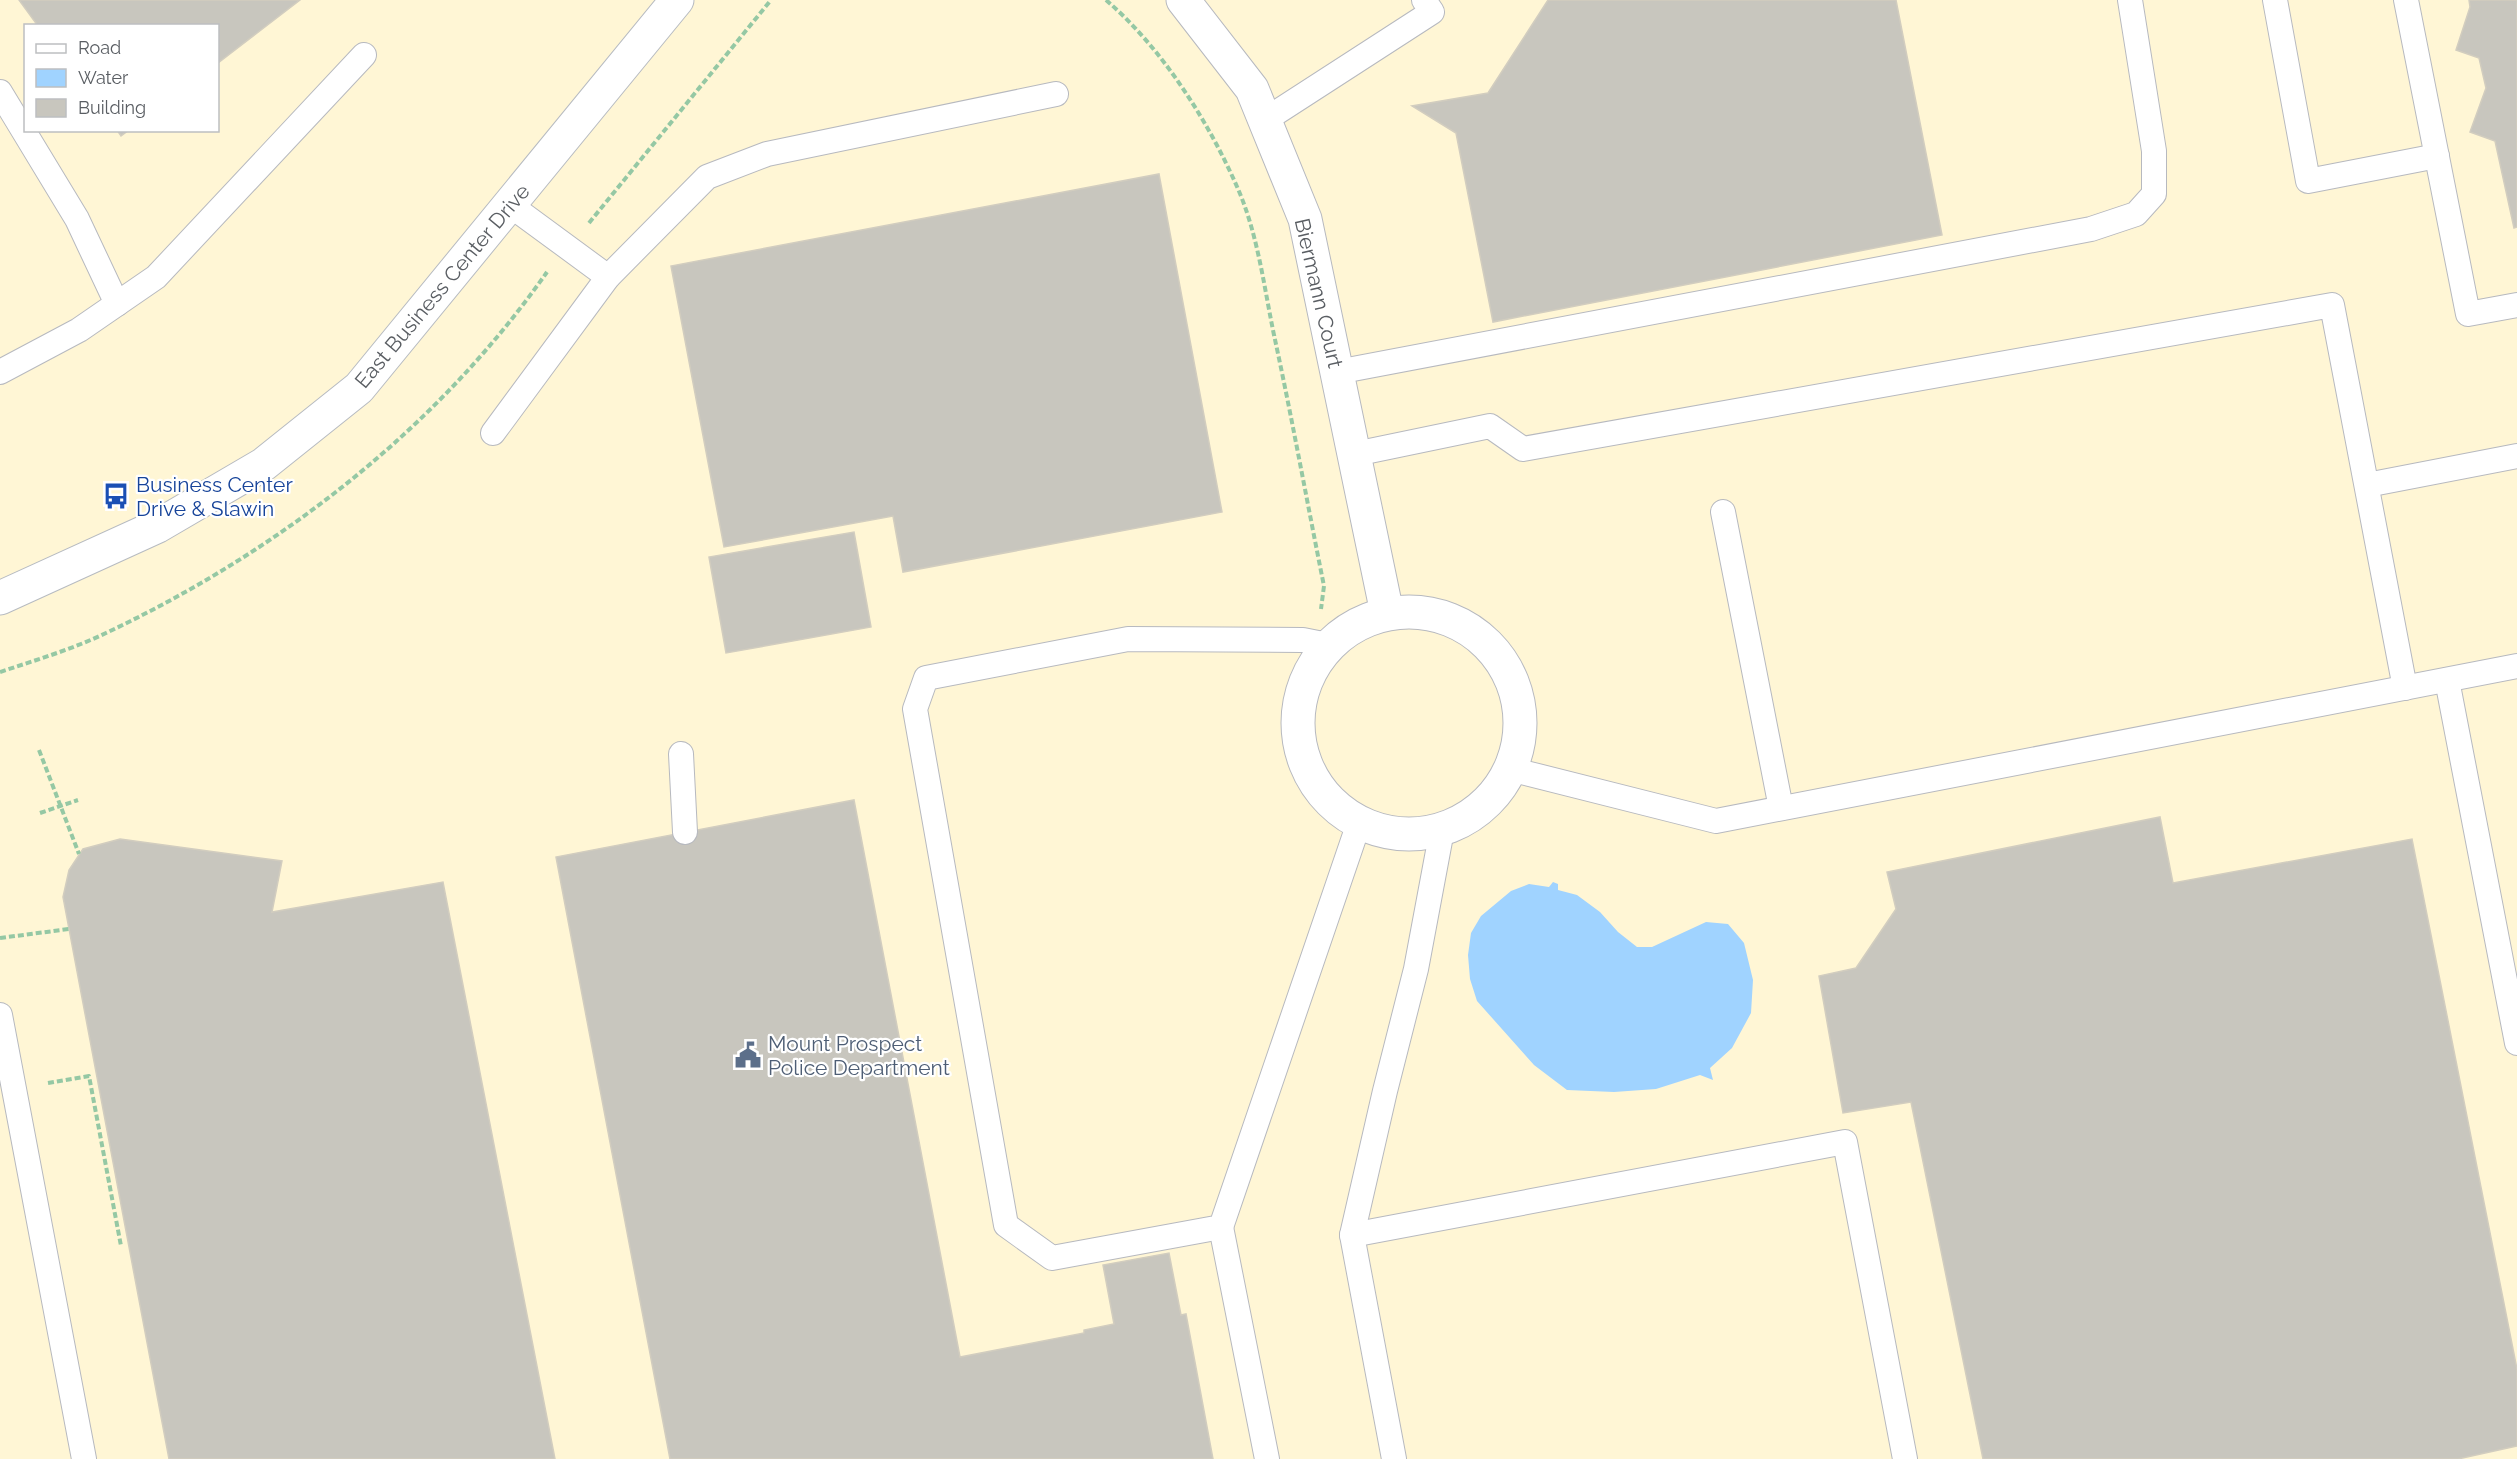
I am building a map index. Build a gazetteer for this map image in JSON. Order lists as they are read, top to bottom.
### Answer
{
  "streets": {
    "street": ["East Business Center Drive", "Biermann Court"]
  },
  "places": {
    "bus stop": ["Business Center Drive & Slawin"],
    "public building": ["Mount Prospect Police Department"]
  },
  "legend": ["Road", "Water", "Building"]
}
